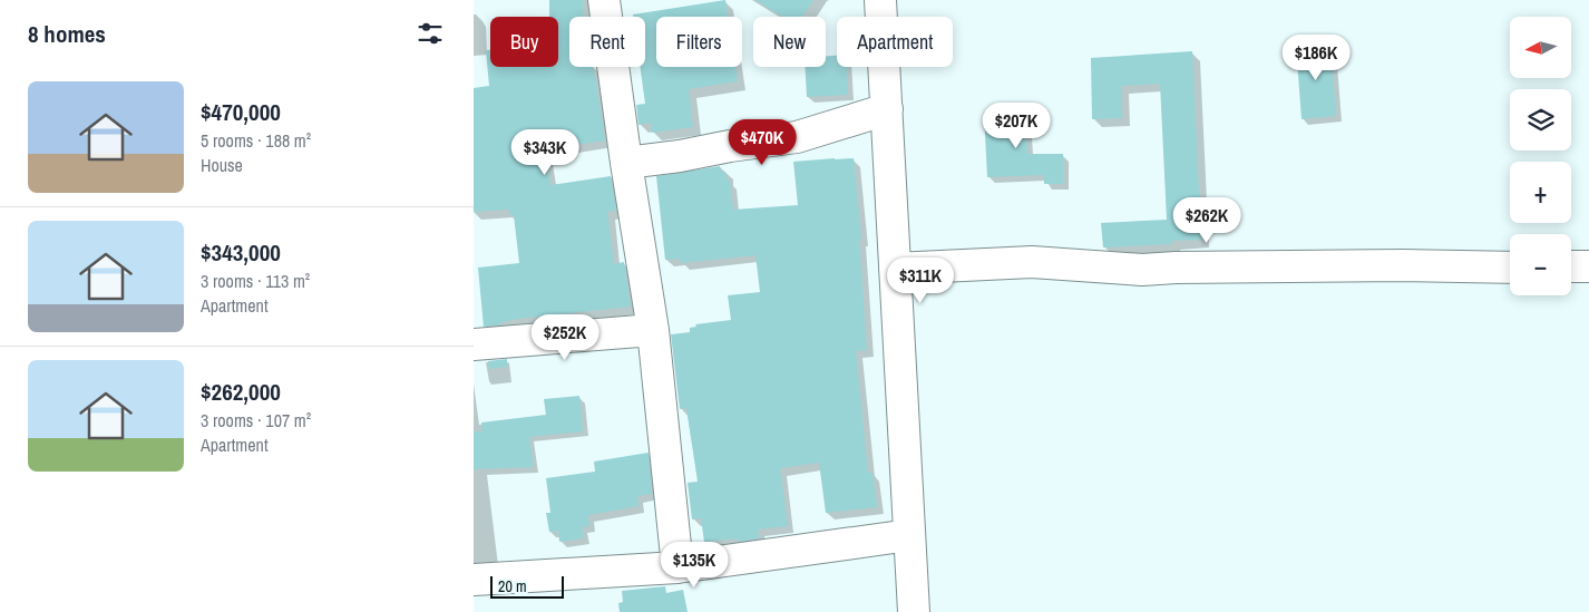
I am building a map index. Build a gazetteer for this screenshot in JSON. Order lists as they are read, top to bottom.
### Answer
{
  "scale_bar": "20 m",
  "north": "left",
  "page": {
    "heading": "8 homes",
    "map_buttons": ["+", "−"],
    "chip": [
      "Buy",
      "Rent",
      "Filters",
      "New",
      "Apartment"
    ],
    "price": [
      "$186K",
      "$207K",
      "$470K",
      "$343K",
      "$262K",
      "$311K",
      "$252K",
      "$135K"
    ],
    "list": [
      {
        "name": "$470,000",
        "note": "5 rooms · 188 m² · House"
      },
      {
        "name": "$343,000",
        "note": "3 rooms · 113 m² · Apartment"
      },
      {
        "name": "$262,000",
        "note": "3 rooms · 107 m² · Apartment"
      }
    ],
    "scale": "20 m"
  }
}
